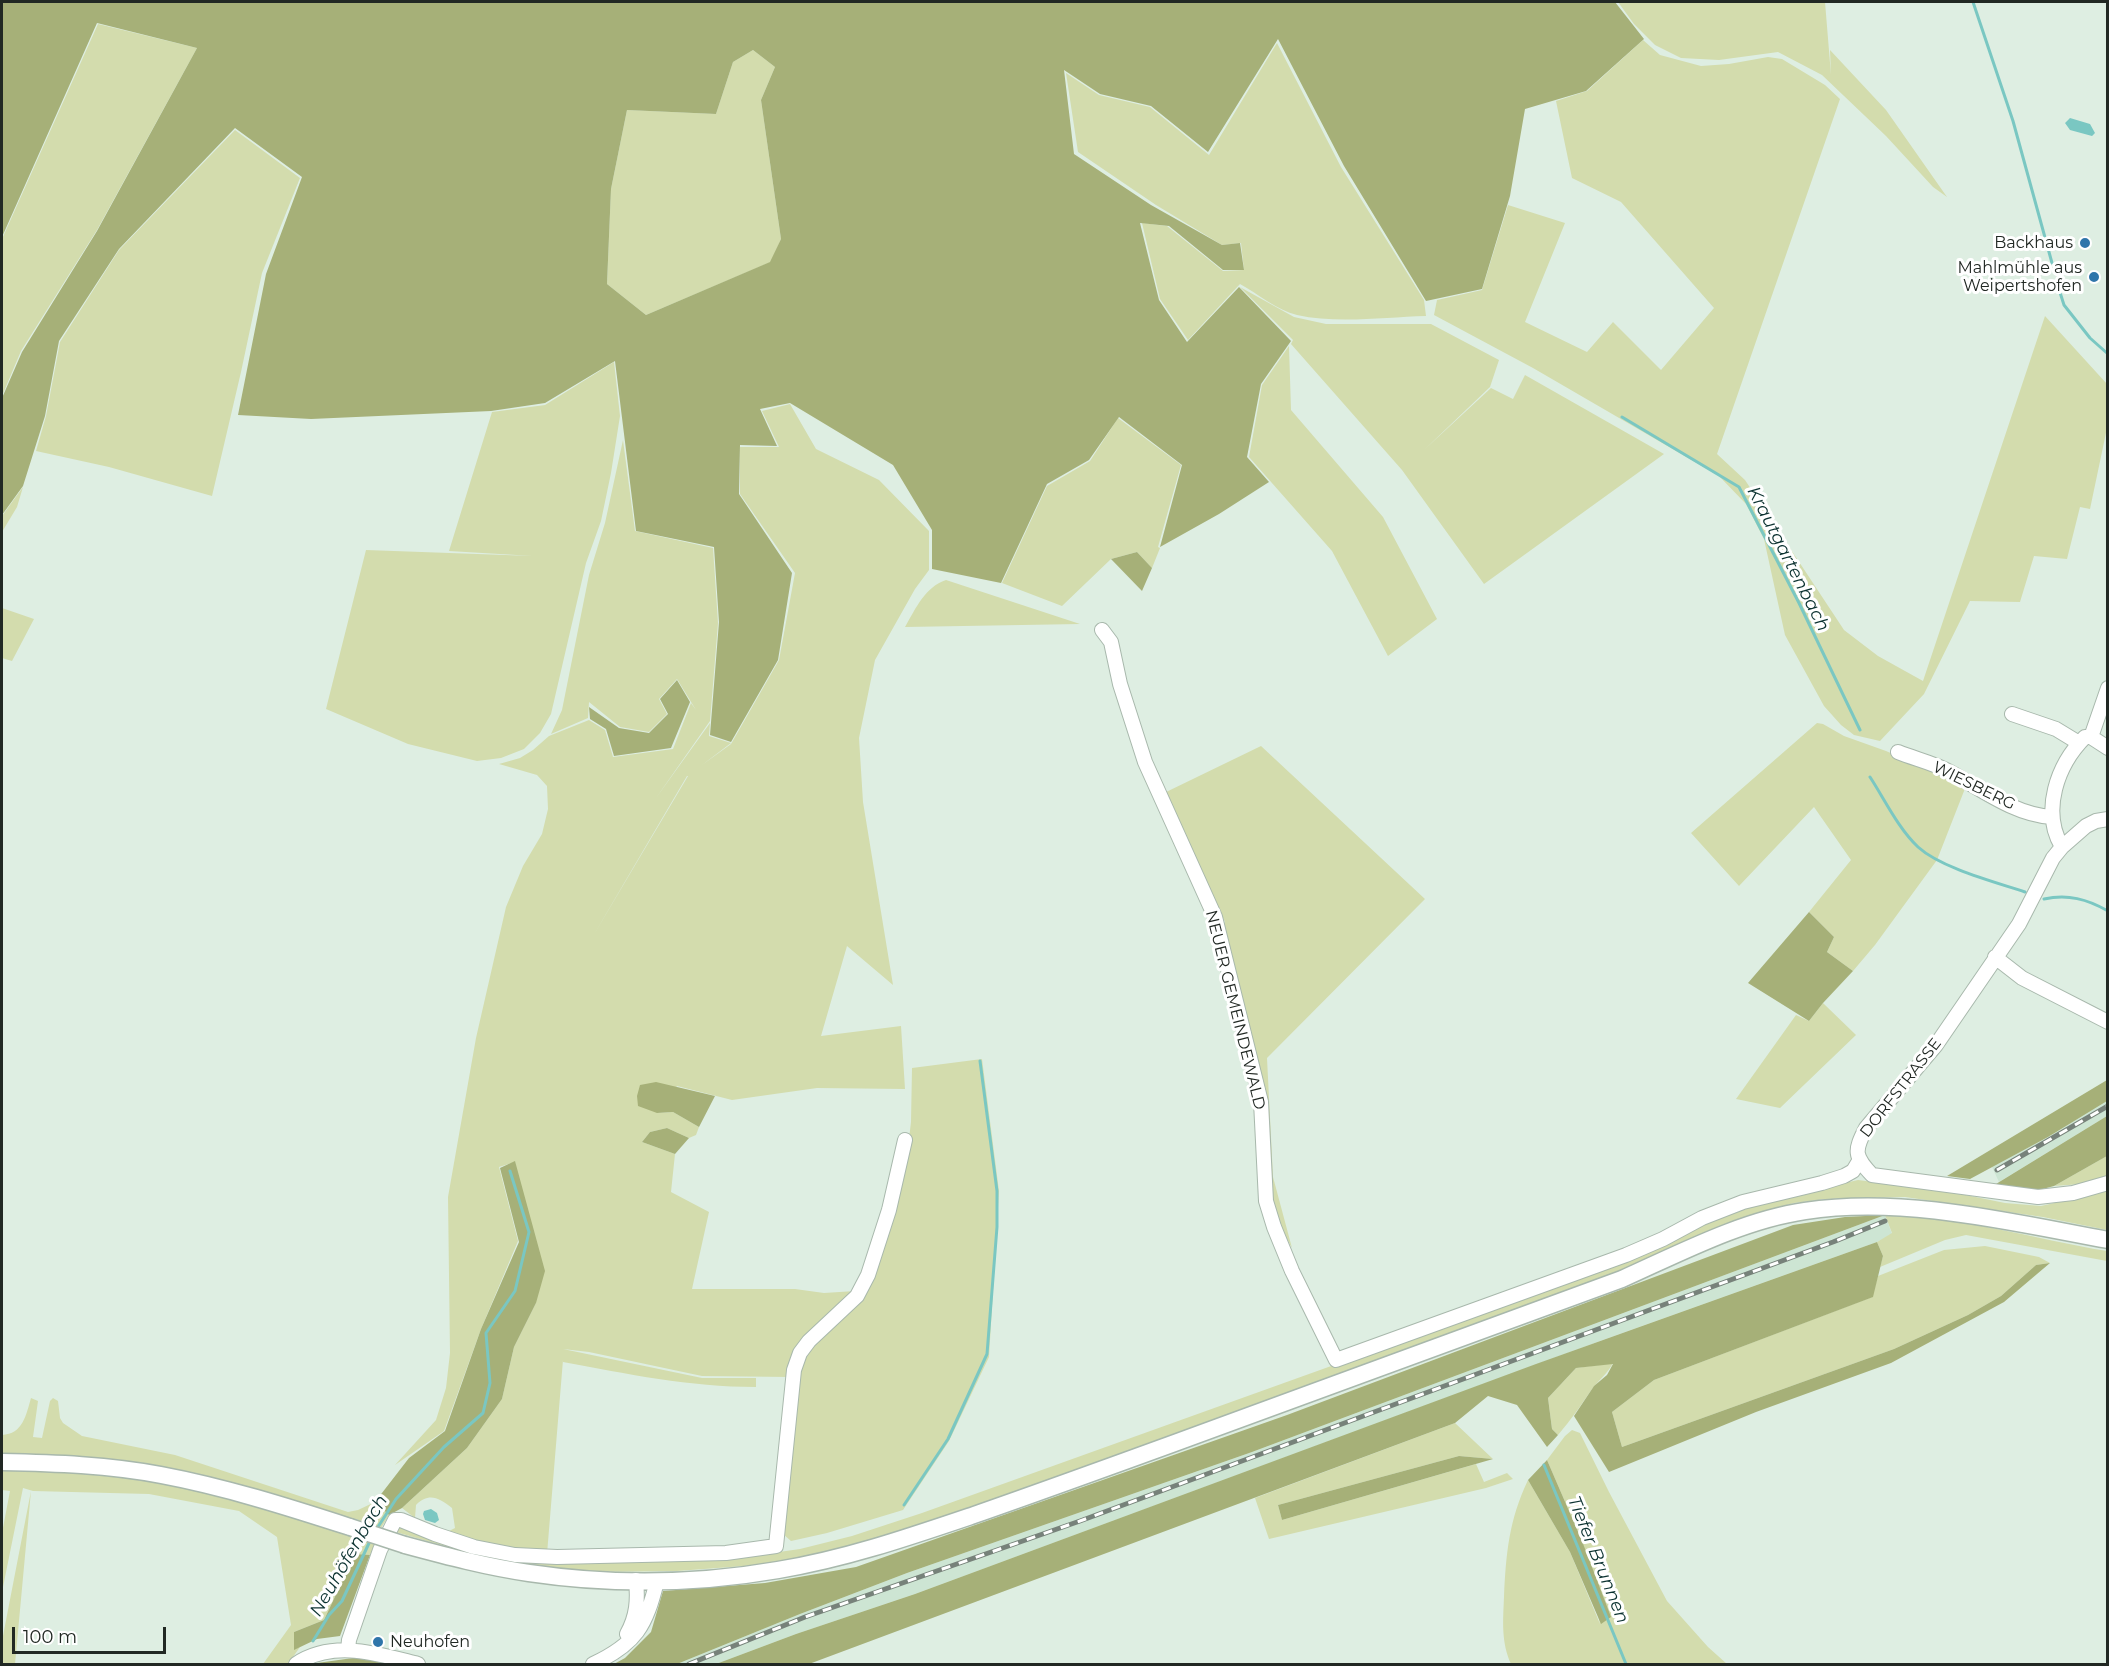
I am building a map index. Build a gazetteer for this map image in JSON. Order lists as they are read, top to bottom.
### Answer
{
  "streets": {
    "street": ["WIESBERG", "NEUER GEMEINDEWALD", "DORFSTRASSE"]
  },
  "crossings": [
    ["NEUER GEMEINDEWALD", "DORFSTRASSE"]
  ],
  "water": ["Krautgartenbach", "Neuhöfenbach", "Tiefer Brunnen"],
  "places": ["Backhaus", "Mahlmühle aus Weipertshofen", "Neuhofen"],
  "scale_bar": "100 m"
}
